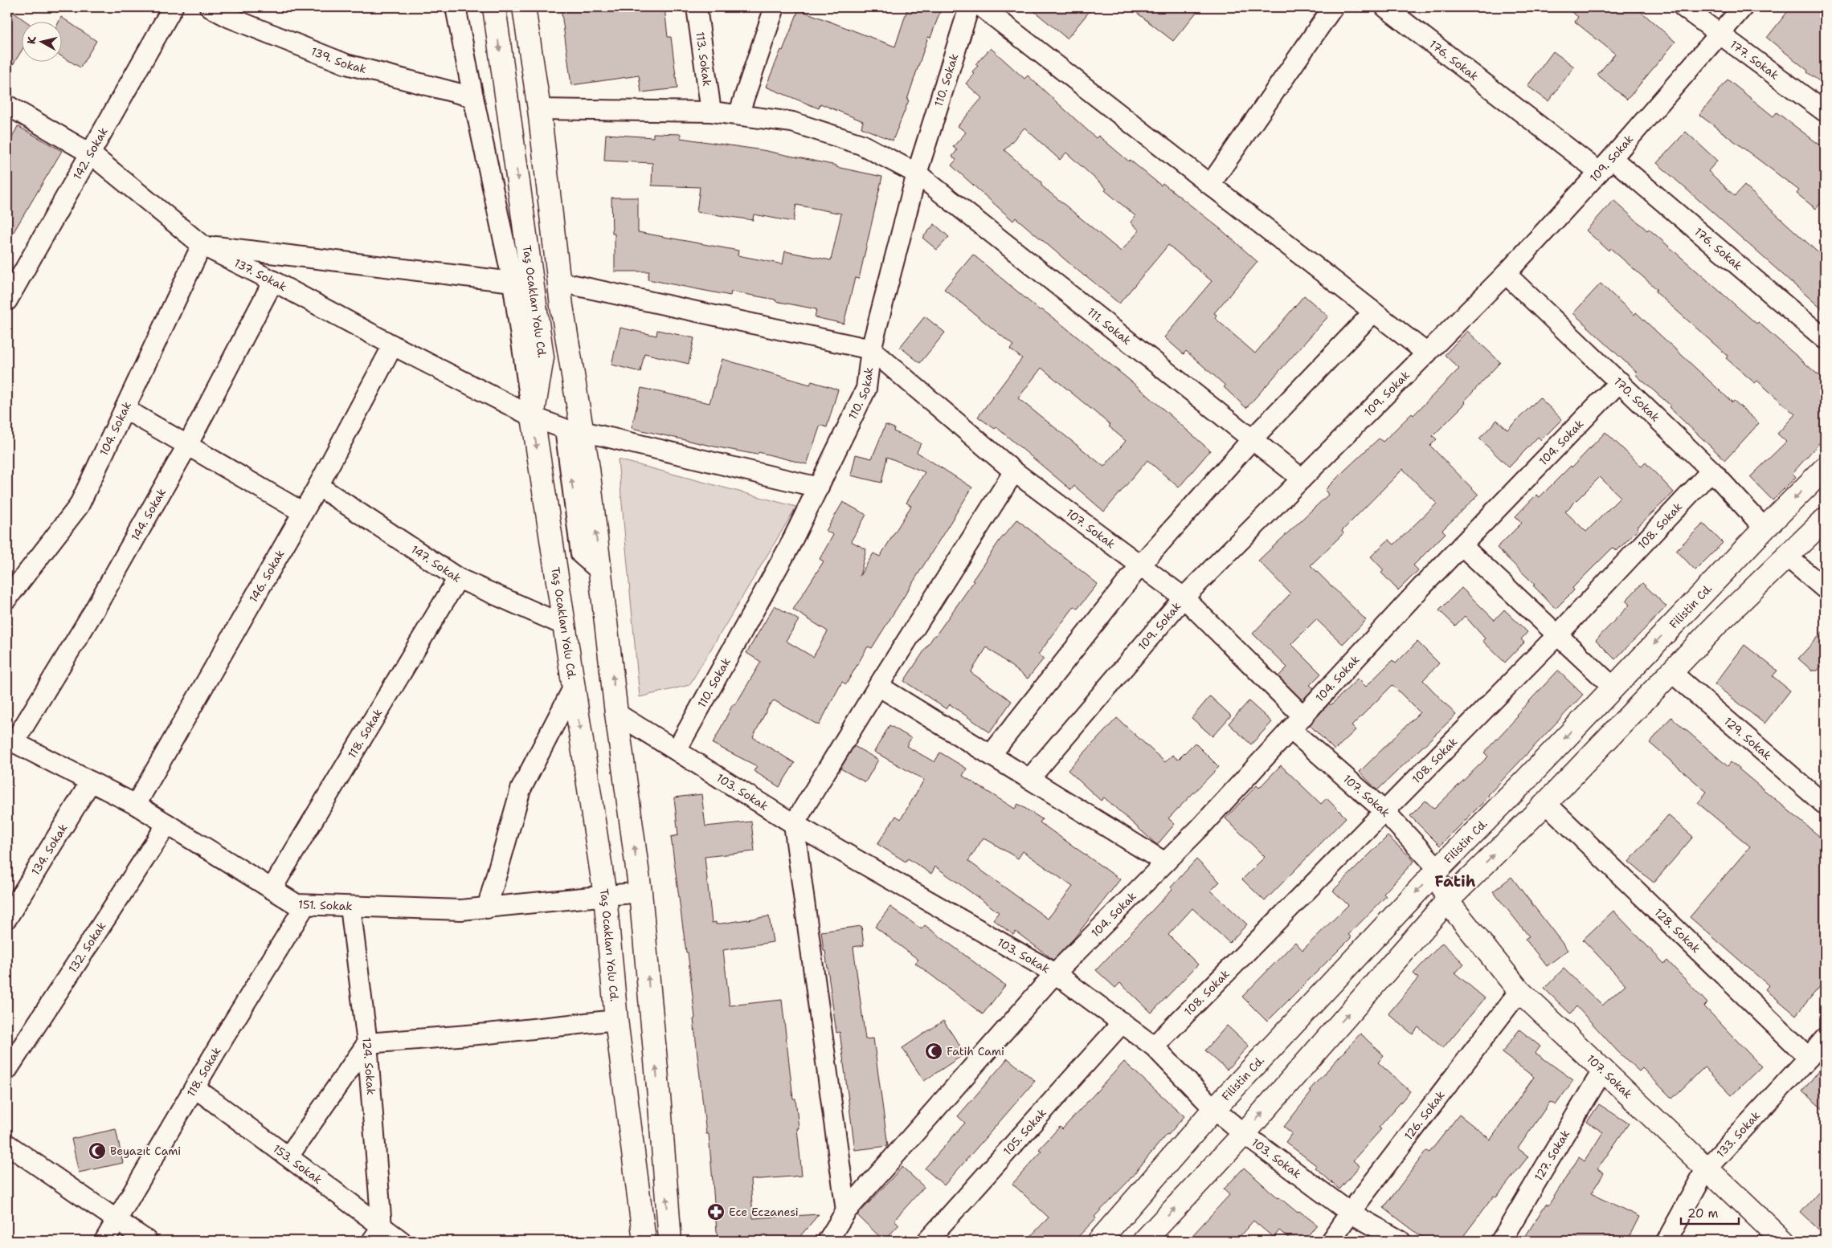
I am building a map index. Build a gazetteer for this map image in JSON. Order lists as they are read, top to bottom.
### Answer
{
  "streets": {
    "main road": ["Taş Ocakları Yolu Cd.", "107. Sokak", "Filistin Cd."],
    "street": [
      "139. Sokak",
      "113. Sokak",
      "177. Sokak",
      "176. Sokak",
      "110. Sokak",
      "142. Sokak",
      "109. Sokak",
      "137. Sokak",
      "111. Sokak",
      "170. Sokak",
      "104. Sokak",
      "144. Sokak",
      "108. Sokak",
      "147. Sokak",
      "146. Sokak",
      "118. Sokak",
      "129. Sokak",
      "103. Sokak",
      "134. Sokak",
      "151. Sokak",
      "128. Sokak",
      "132. Sokak",
      "124. Sokak",
      "126. Sokak",
      "105. Sokak",
      "133. Sokak",
      "127. Sokak",
      "153. Sokak"
    ]
  },
  "crossings": [
    ["113. Sokak", "111. Sokak"],
    ["177. Sokak", "109. Sokak"],
    ["176. Sokak", "109. Sokak"],
    ["110. Sokak", "111. Sokak"],
    ["110. Sokak", "107. Sokak"],
    ["110. Sokak", "103. Sokak"],
    ["142. Sokak", "137. Sokak"],
    ["109. Sokak", "111. Sokak"],
    ["109. Sokak", "170. Sokak"],
    ["109. Sokak", "107. Sokak"],
    ["137. Sokak", "Taş Ocakları Yolu Cd."],
    ["137. Sokak", "104. Sokak"],
    ["137. Sokak", "144. Sokak"],
    ["137. Sokak", "146. Sokak"],
    ["Taş Ocakları Yolu Cd.", "147. Sokak"],
    ["Taş Ocakları Yolu Cd.", "151. Sokak"],
    ["170. Sokak", "104. Sokak"],
    ["170. Sokak", "108. Sokak"],
    ["170. Sokak", "Filistin Cd."],
    ["104. Sokak", "107. Sokak"],
    ["104. Sokak", "103. Sokak"],
    ["144. Sokak", "151. Sokak"],
    ["108. Sokak", "107. Sokak"],
    ["108. Sokak", "103. Sokak"],
    ["107. Sokak", "Filistin Cd."],
    ["107. Sokak", "126. Sokak"],
    ["107. Sokak", "133. Sokak"],
    ["107. Sokak", "127. Sokak"],
    ["147. Sokak", "146. Sokak"],
    ["147. Sokak", "118. Sokak"],
    ["146. Sokak", "151. Sokak"],
    ["Filistin Cd.", "103. Sokak"],
    ["118. Sokak", "151. Sokak"],
    ["118. Sokak", "153. Sokak"],
    ["103. Sokak", "126. Sokak"],
    ["103. Sokak", "105. Sokak"],
    ["134. Sokak", "151. Sokak"],
    ["151. Sokak", "132. Sokak"],
    ["151. Sokak", "124. Sokak"],
    ["128. Sokak", "133. Sokak"],
    ["124. Sokak", "153. Sokak"]
  ],
  "districts": ["Fatih"],
  "places": {
    "mosque": ["Fatih Cami", "Beyazıt Cami"],
    "pharmacy": ["Ece Eczanesi"]
  },
  "scale_bar": "20 m",
  "north": "left"
}
